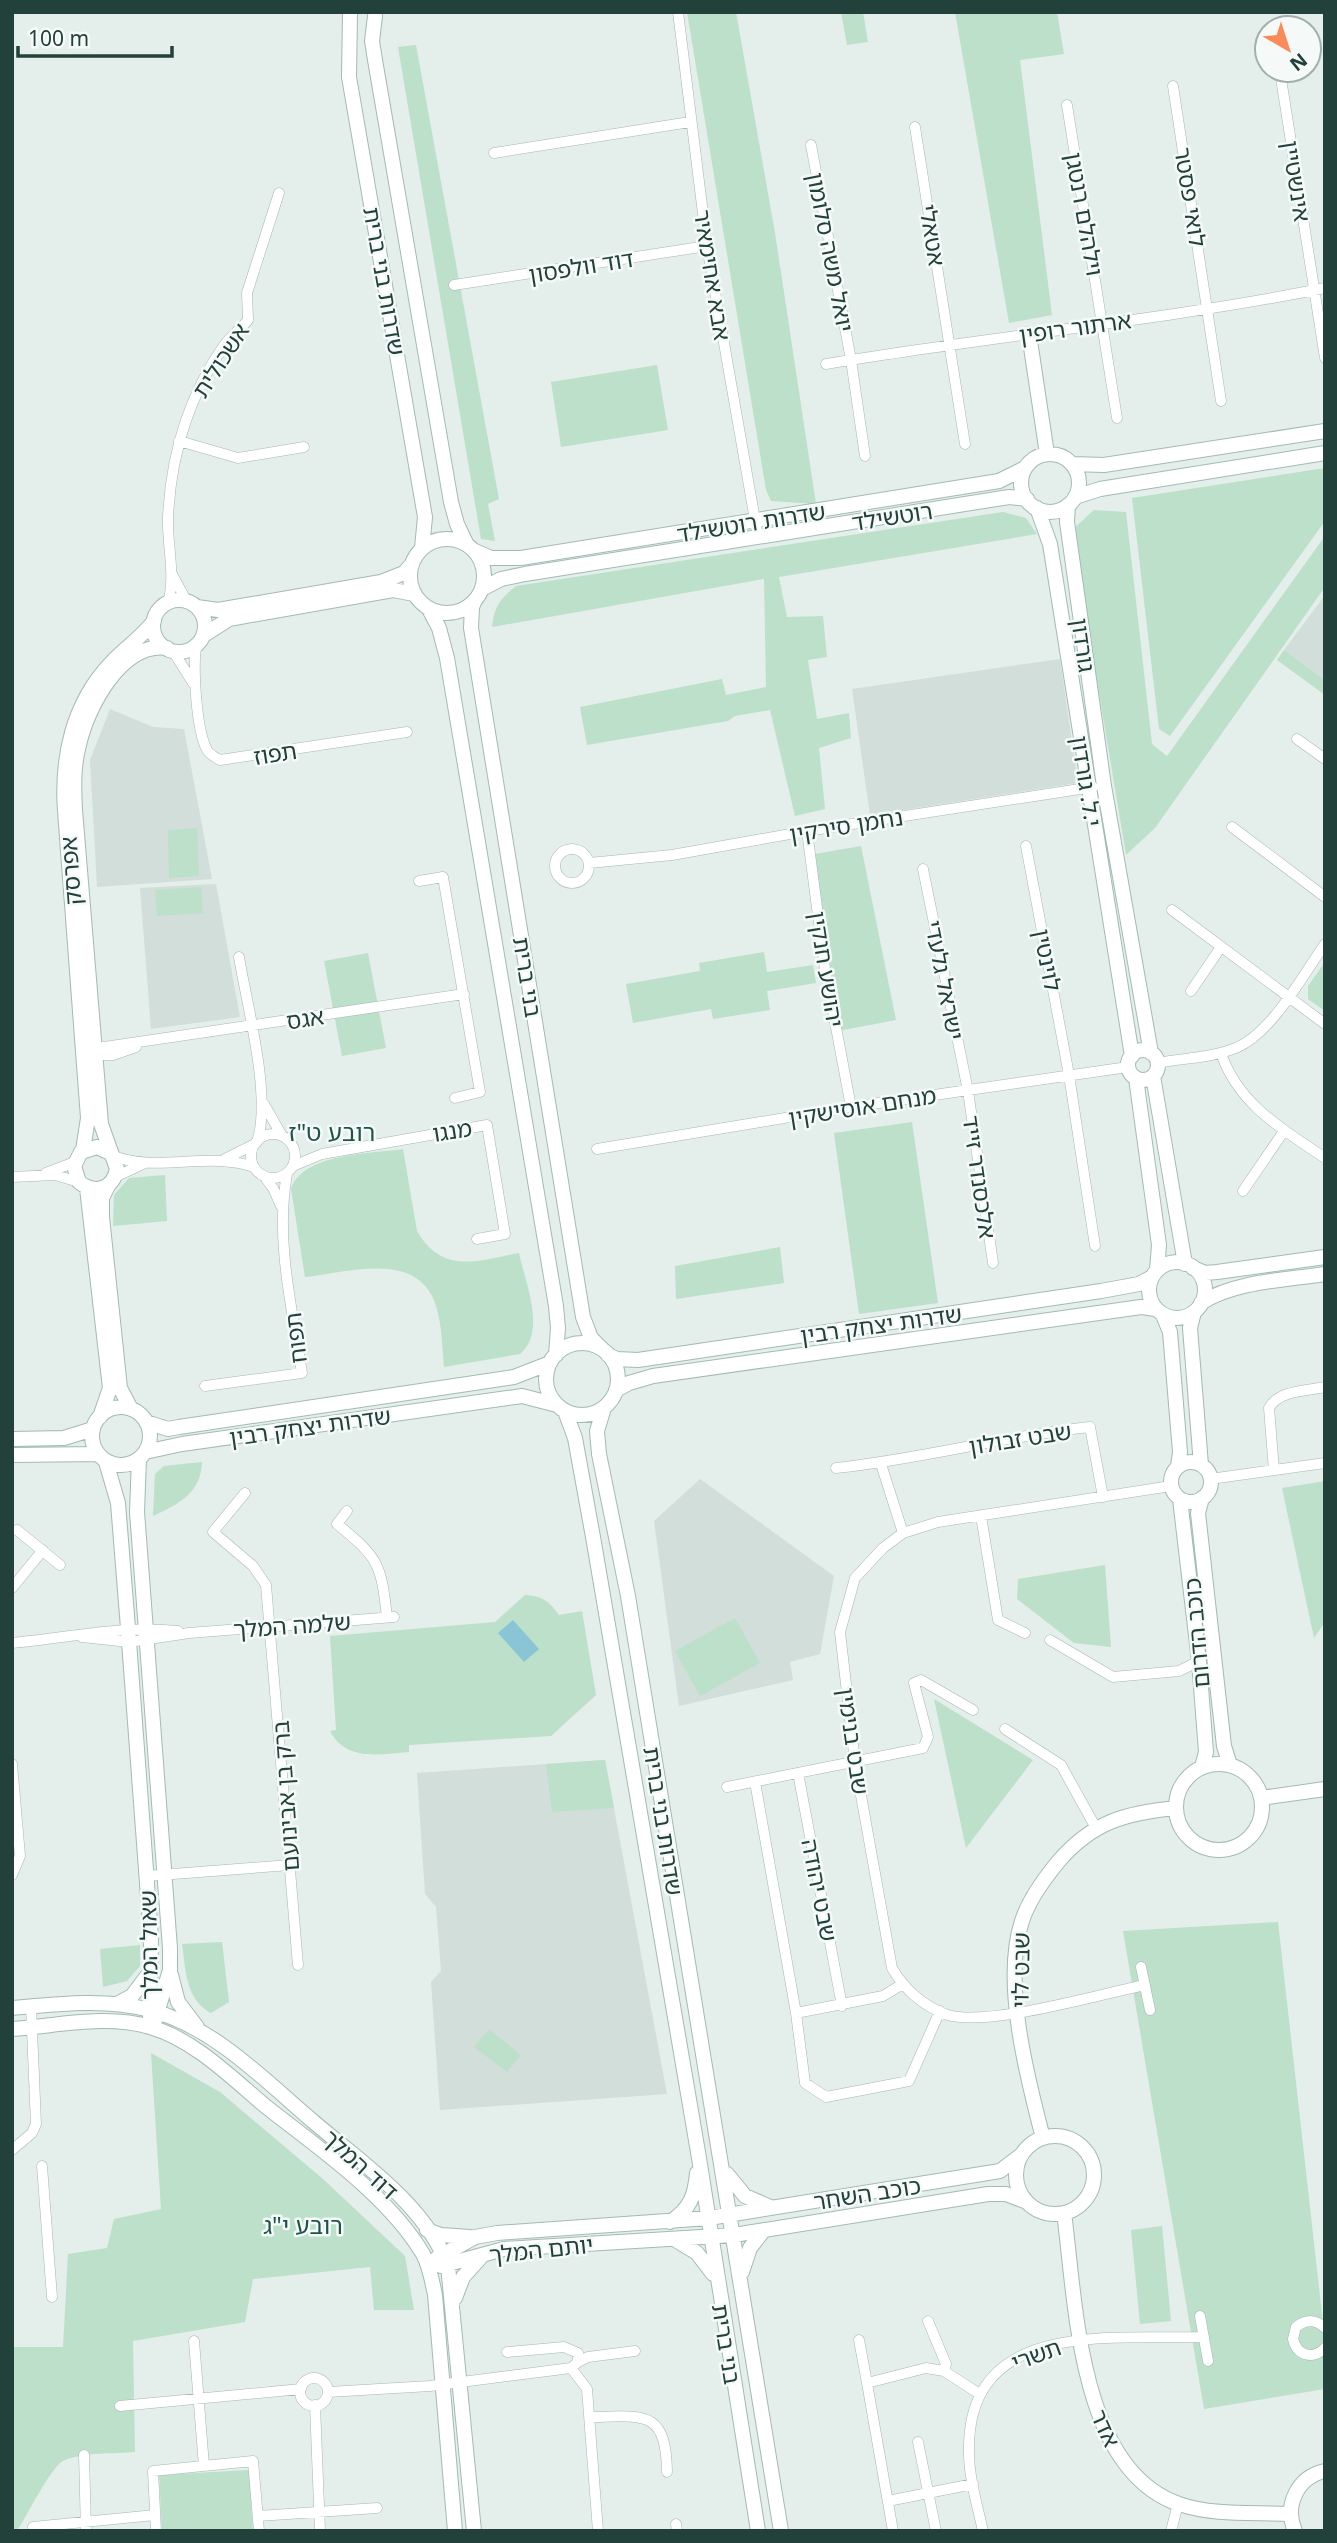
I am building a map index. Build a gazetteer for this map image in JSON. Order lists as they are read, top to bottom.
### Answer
{
  "streets": {
    "street": [
      "אינשטיין",
      "לואי פסטר",
      "וילהלם רנטגן",
      "אטאלי",
      "יואל משה סלומון",
      "דוד וולפסון",
      "אבא אחימאיר",
      "שדרות בני ברית",
      "ארתור רופין",
      "אשכולית",
      "רוטשילד",
      "שדרות רוטשילד",
      "גורדון",
      "תפוז",
      "י.ל. גורדון",
      "נחמן סירקין",
      "אפרסק",
      "לוינטין",
      "יהושע חנקין",
      "בני ברית",
      "ישראל גלעדי",
      "אגס",
      "מנחם אוסישקין",
      "מנגו",
      "אלכסנדר זייד",
      "שדרות יצחק רבין",
      "תפוח",
      "שבט זבולון",
      "שלמה המלך",
      "כוכב הדרום",
      "שבט בנימין",
      "ברק בן אבינועם",
      "שבט יהודה",
      "שאול המלך",
      "שבט לוי",
      "דוד המלך",
      "כוכב השחר",
      "יותם המלך",
      "תשרי",
      "אדר"
    ]
  },
  "crossings": [
    ["אינשטיין", "ארתור רופין"],
    ["לואי פסטר", "ארתור רופין"],
    ["וילהלם רנטגן", "ארתור רופין"],
    ["אטאלי", "ארתור רופין"],
    ["יואל משה סלומון", "ארתור רופין"],
    ["דוד וולפסון", "אבא אחימאיר"],
    ["אבא אחימאיר", "רוטשילד"],
    ["אבא אחימאיר", "שדרות רוטשילד"],
    ["שדרות בני ברית", "שדרות רוטשילד"],
    ["שדרות בני ברית", "בני ברית"],
    ["שדרות בני ברית", "שדרות יצחק רבין"],
    ["שדרות בני ברית", "כוכב השחר"],
    ["שדרות בני ברית", "יותם המלך"],
    ["אשכולית", "תפוז"],
    ["אשכולית", "אפרסק"],
    ["רוטשילד", "שדרות רוטשילד"],
    ["רוטשילד", "גורדון"],
    ["רוטשילד", "י.ל. גורדון"],
    ["שדרות רוטשילד", "גורדון"],
    ["שדרות רוטשילד", "י.ל. גורדון"],
    ["שדרות רוטשילד", "בני ברית"],
    ["גורדון", "י.ל. גורדון"],
    ["גורדון", "נחמן סירקין"],
    ["תפוז", "אפרסק"],
    ["י.ל. גורדון", "נחמן סירקין"],
    ["י.ל. גורדון", "מנחם אוסישקין"],
    ["י.ל. גורדון", "שדרות יצחק רבין"],
    ["נחמן סירקין", "יהושע חנקין"],
    ["אפרסק", "אגס"],
    ["לוינטין", "מנחם אוסישקין"],
    ["יהושע חנקין", "מנחם אוסישקין"],
    ["בני ברית", "שדרות יצחק רבין"],
    ["בני ברית", "כוכב השחר"],
    ["בני ברית", "יותם המלך"],
    ["ישראל גלעדי", "מנחם אוסישקין"],
    ["ישראל גלעדי", "אלכסנדר זייד"],
    ["מנחם אוסישקין", "אלכסנדר זייד"],
    ["מנגו", "תפוח"],
    ["שדרות יצחק רבין", "שאול המלך"],
    ["שבט זבולון", "שבט בנימין"],
    ["שלמה המלך", "ברק בן אבינועם"],
    ["שלמה המלך", "שאול המלך"],
    ["כוכב הדרום", "שבט בנימין"],
    ["כוכב הדרום", "שבט לוי"],
    ["שאול המלך", "דוד המלך"],
    ["שבט לוי", "כוכב השחר"],
    ["שבט לוי", "אדר"],
    ["דוד המלך", "יותם המלך"],
    ["כוכב השחר", "יותם המלך"],
    ["כוכב השחר", "אדר"],
    ["תשרי", "אדר"]
  ],
  "districts": ["רובע ט\"ז", "רובע י\"ג"],
  "scale_bar": "100 m",
  "north": "bottom right"
}
